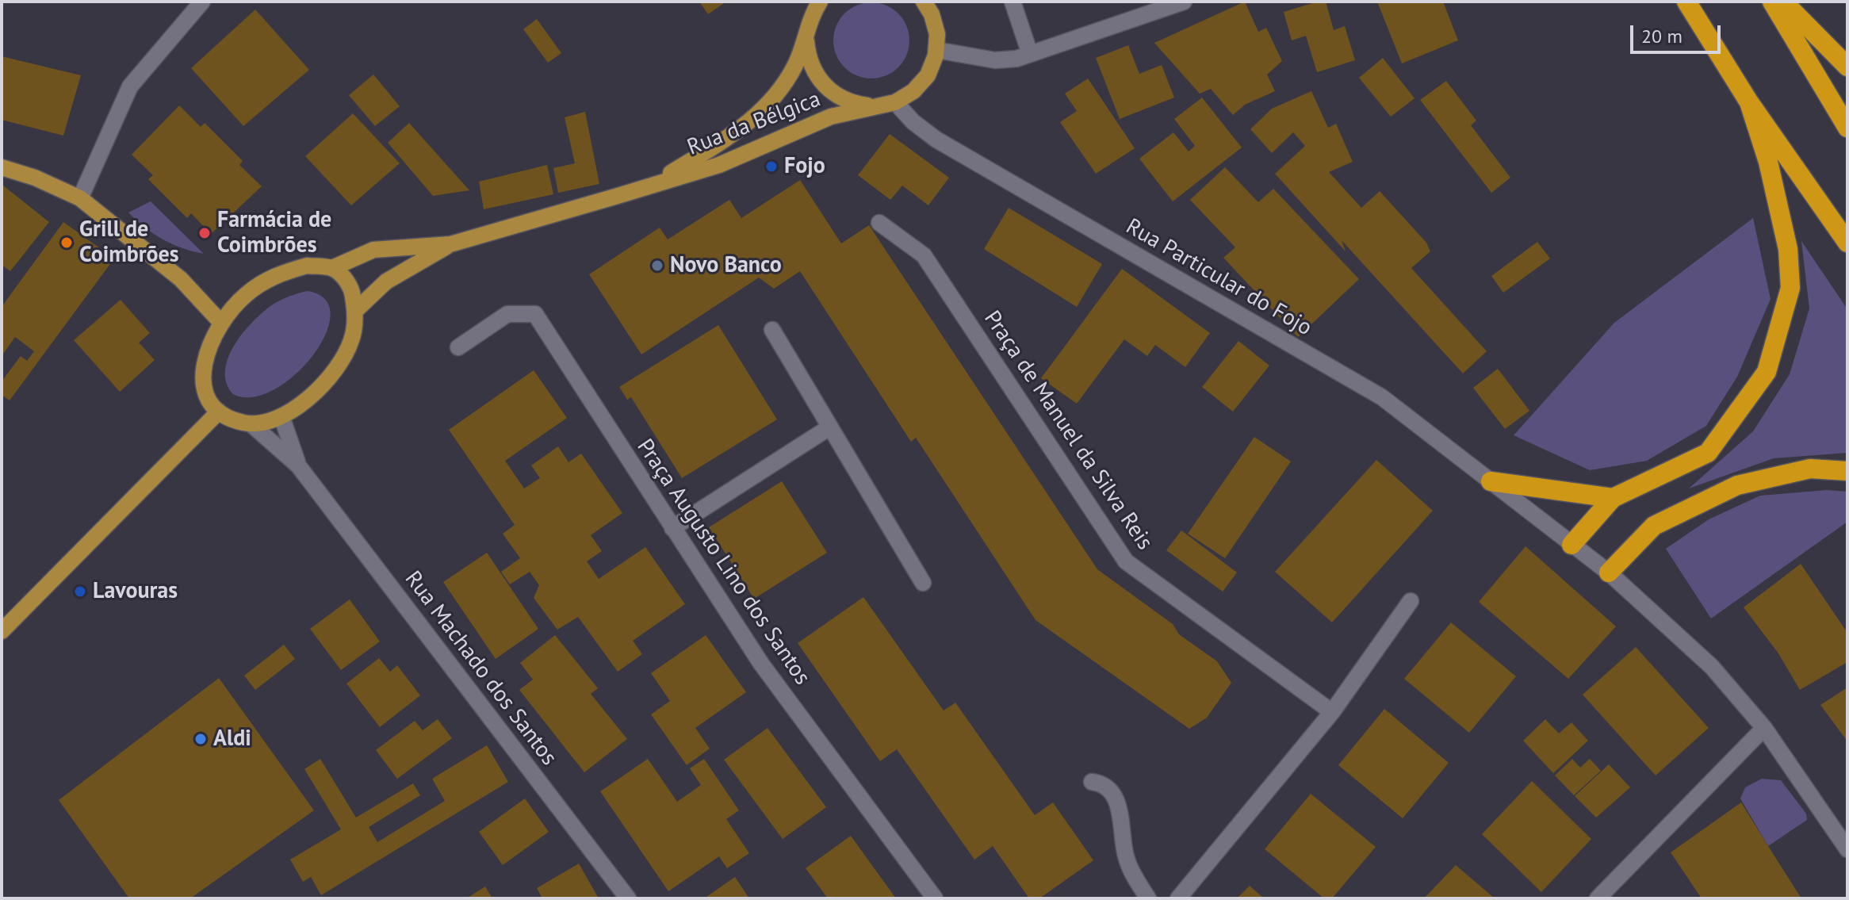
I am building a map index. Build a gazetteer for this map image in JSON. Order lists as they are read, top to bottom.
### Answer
{
  "streets": {
    "main road": ["Rua da Bélgica"],
    "street": [
      "Rua Particular do Fojo",
      "Praça de Manuel da Silva Reis",
      "Praça Augusto Lino dos Santos",
      "Rua Machado dos Santos"
    ]
  },
  "crossings": [
    ["Rua da Bélgica", "Rua Particular do Fojo"],
    ["Rua da Bélgica", "Rua Machado dos Santos"]
  ],
  "places": [
    "Fojo",
    "Farmácia de Coimbrões",
    "Grill de Coimbrões",
    "Novo Banco",
    "Lavouras",
    "Aldi"
  ],
  "scale_bar": "20 m"
}
